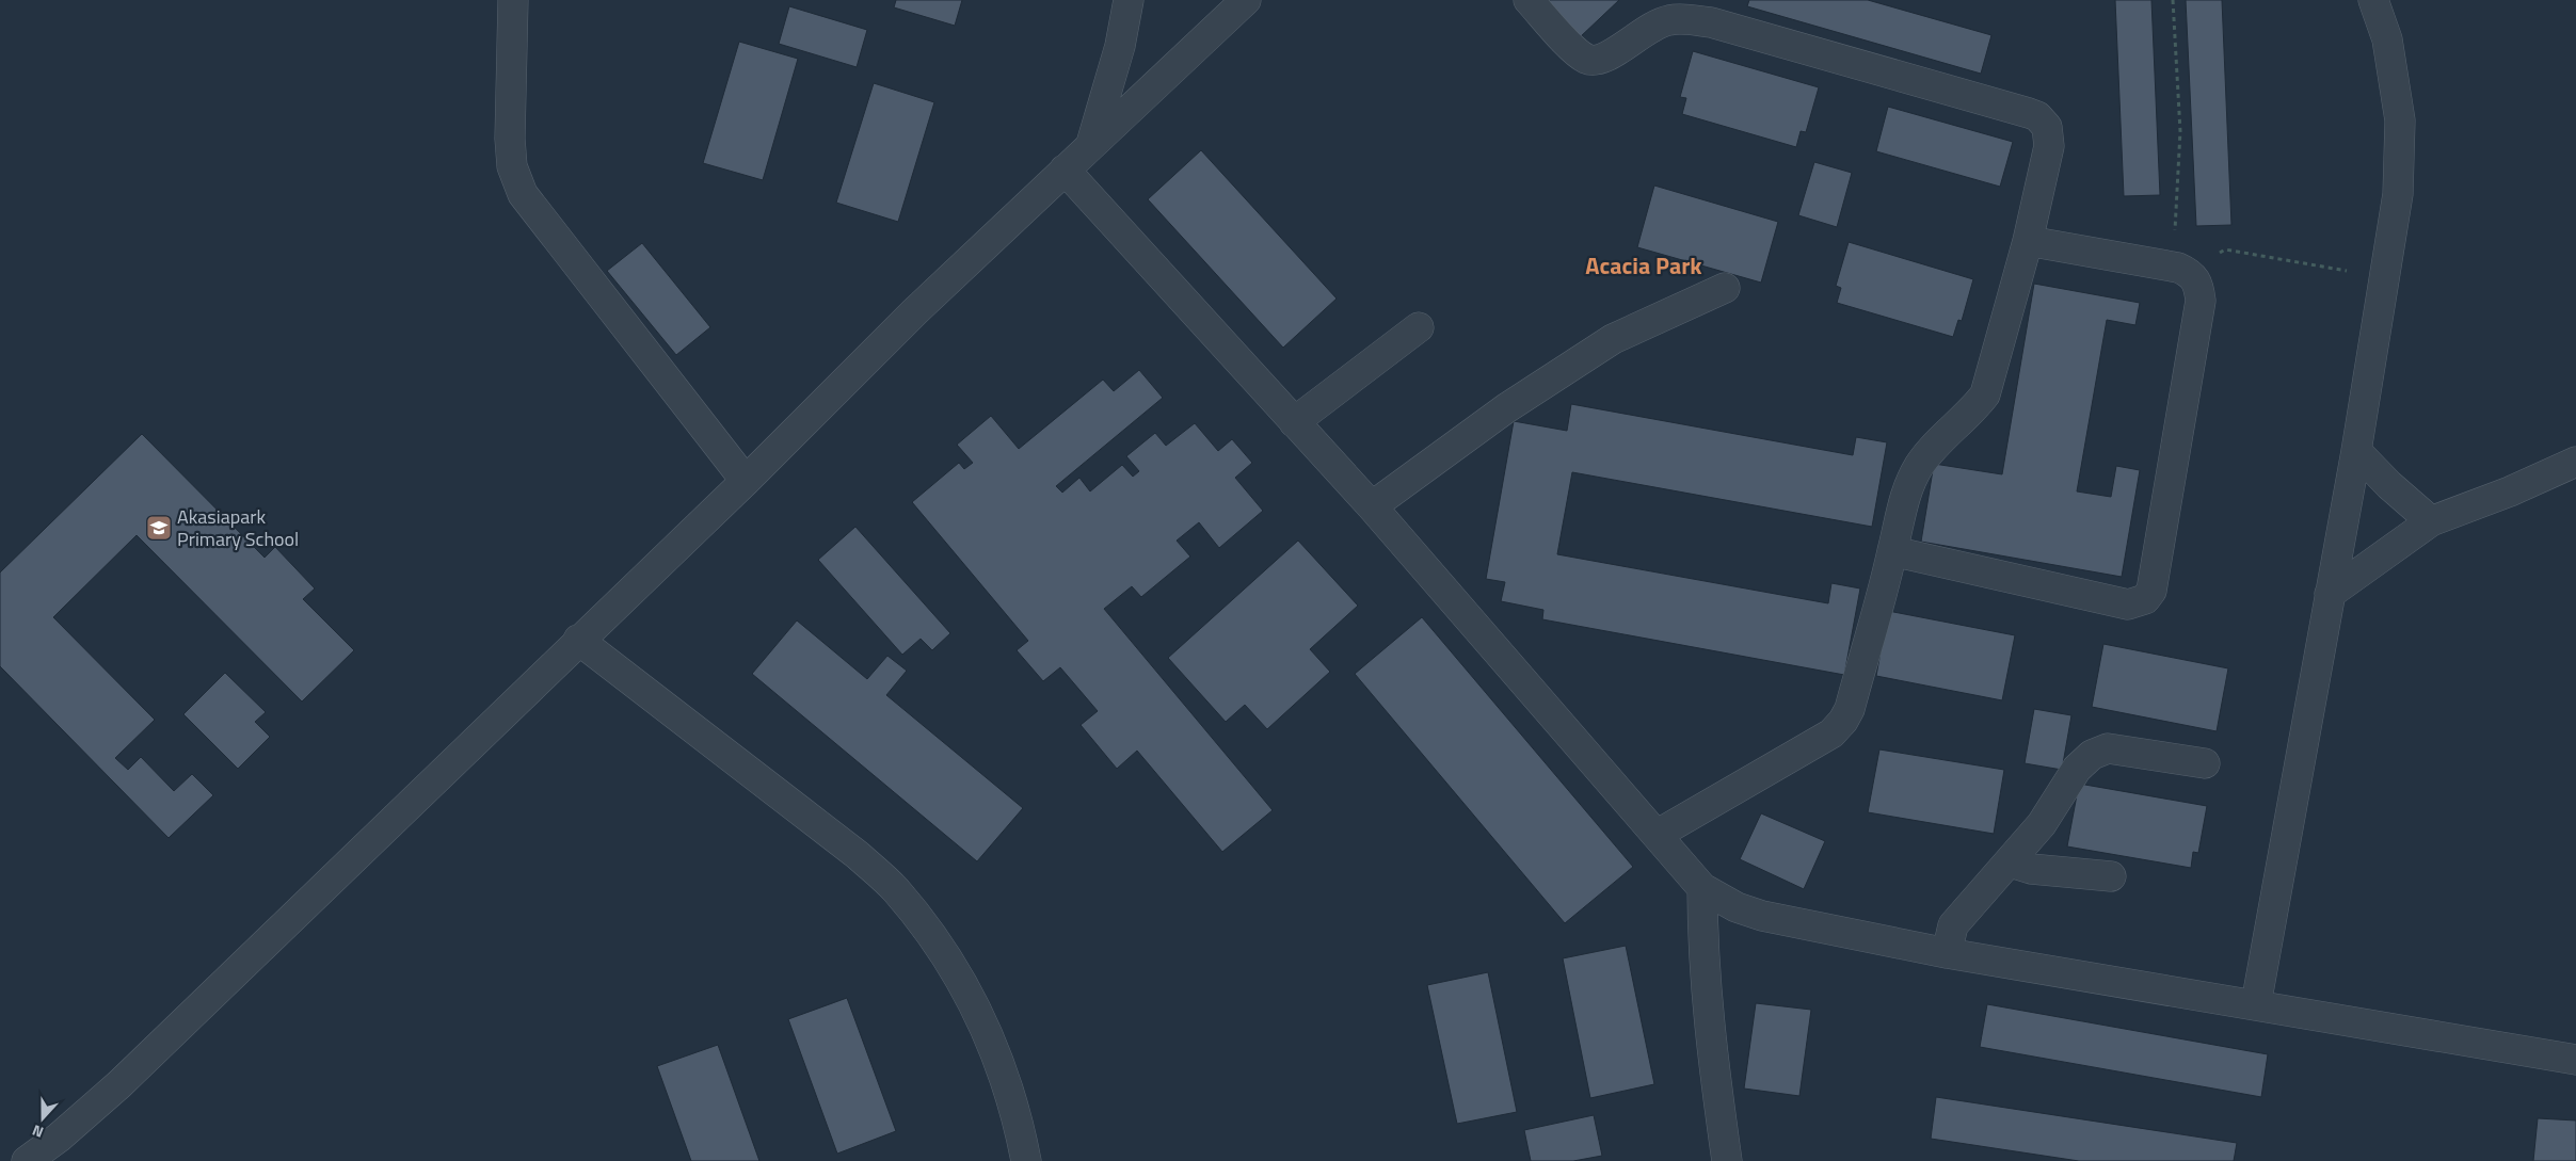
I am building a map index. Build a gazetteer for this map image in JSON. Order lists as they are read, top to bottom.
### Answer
{
  "districts": ["Acacia Park"],
  "places": {
    "school or university": ["Akasiapark Primary School"]
  },
  "north": "bottom"
}
